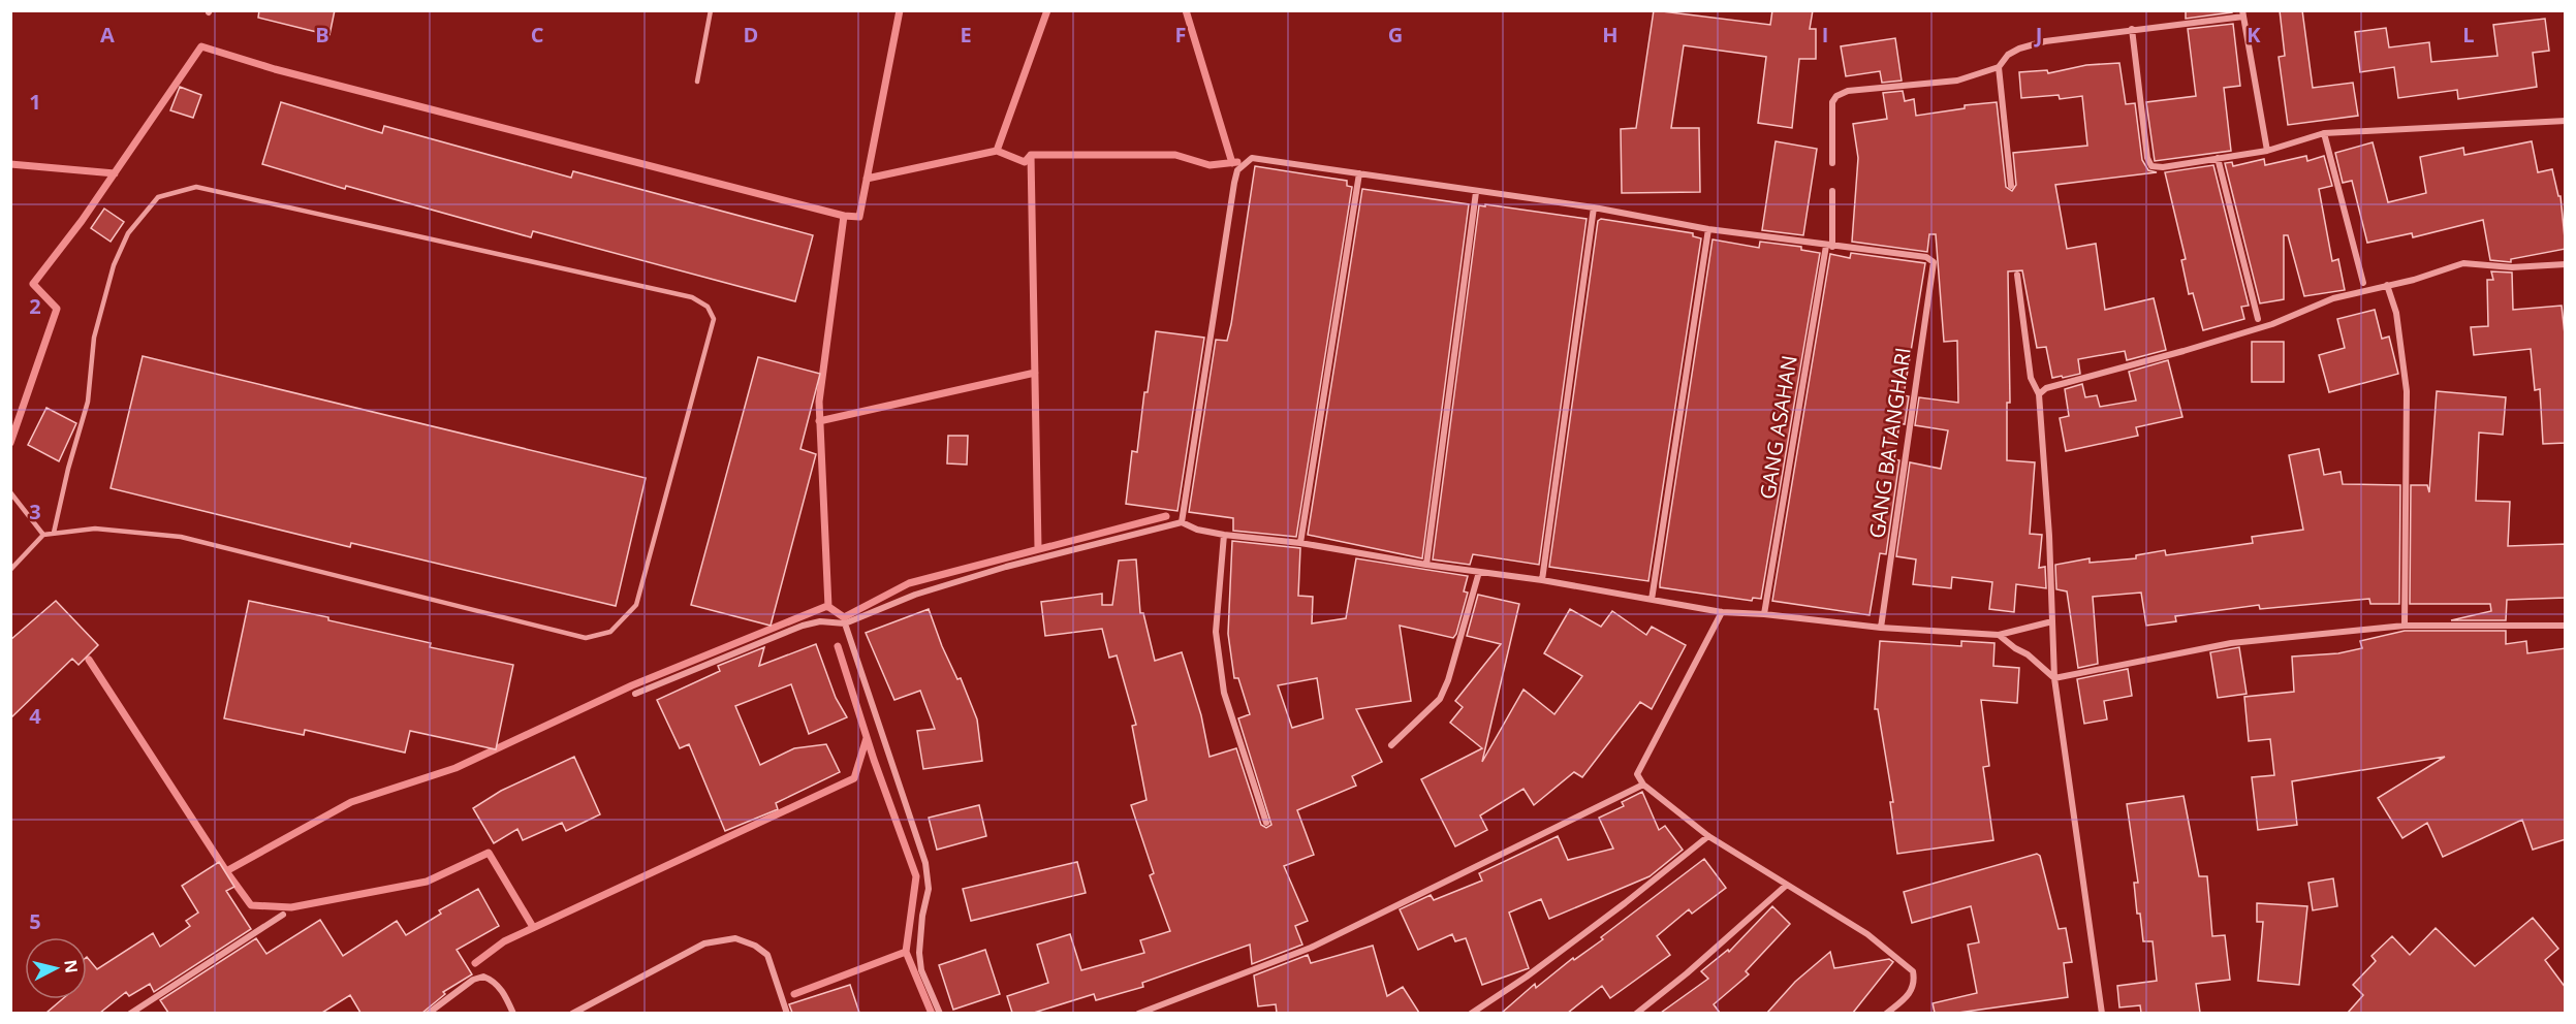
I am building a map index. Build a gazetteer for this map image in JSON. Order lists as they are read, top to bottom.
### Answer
{
  "streets": {
    "street": ["GANG ASAHAN", "GANG BATANGHARI"]
  },
  "crossings": [
    ["GANG ASAHAN", "GANG BATANGHARI"]
  ],
  "north": "right",
  "grid": {
    "columns": [
      "A",
      "B",
      "C",
      "D",
      "E",
      "F",
      "G",
      "H",
      "I",
      "J",
      "K",
      "L"
    ],
    "rows": [
      "1",
      "2",
      "3",
      "4",
      "5"
    ]
  }
}
